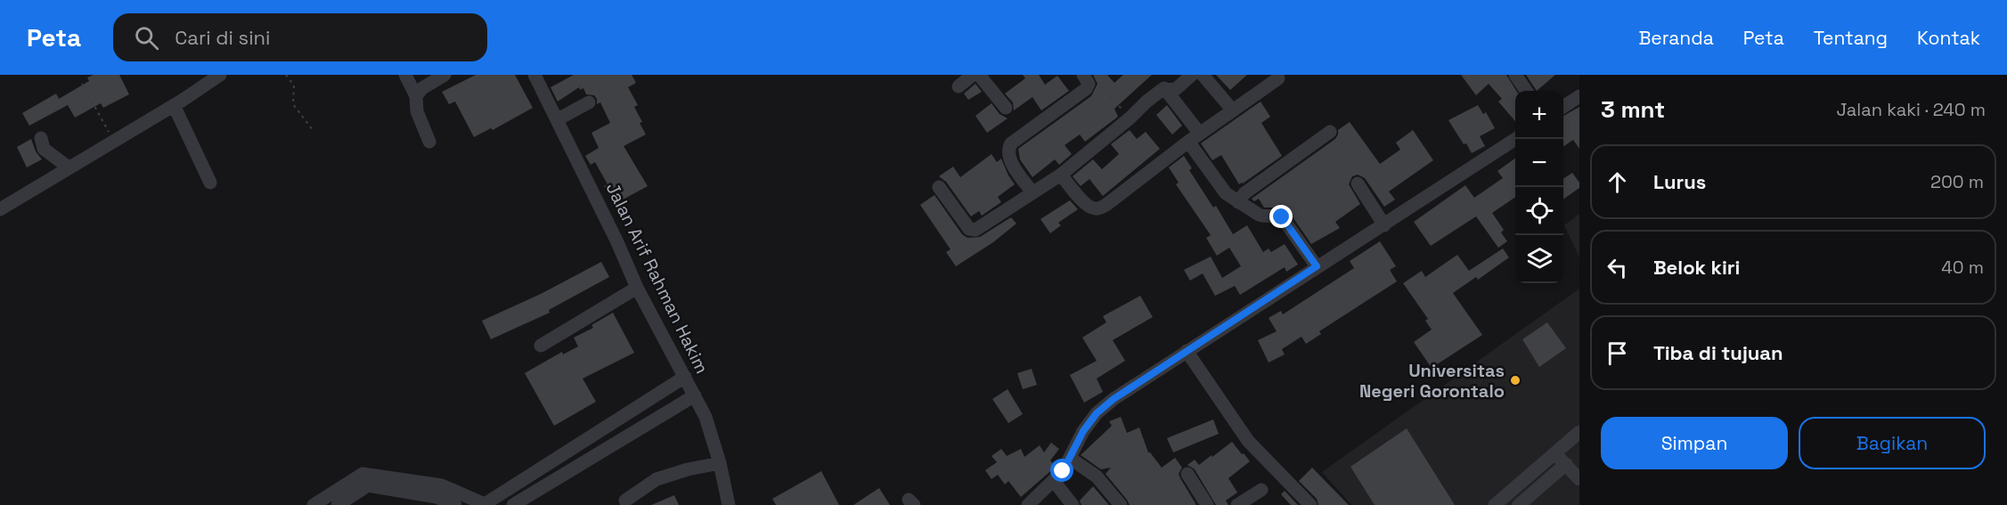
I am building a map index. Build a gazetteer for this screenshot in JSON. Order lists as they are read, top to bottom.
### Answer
{
  "streets": {
    "street": ["Jalan Arif Rahman Hakim"]
  },
  "places": ["Universitas Negeri Gorontalo"],
  "page": {
    "header": "Peta",
    "search": "Cari di sini",
    "nav": [
      "Beranda",
      "Peta",
      "Tentang",
      "Kontak"
    ],
    "heading": ["3 mnt", "Jalan kaki · 240 m"],
    "map_buttons": ["+", "−"],
    "list": [
      ["Lurus", "200 m"],
      ["Belok kiri", "40 m"],
      "Tiba di tujuan"
    ],
    "buttons": ["Simpan", "Bagikan"]
  }
}
